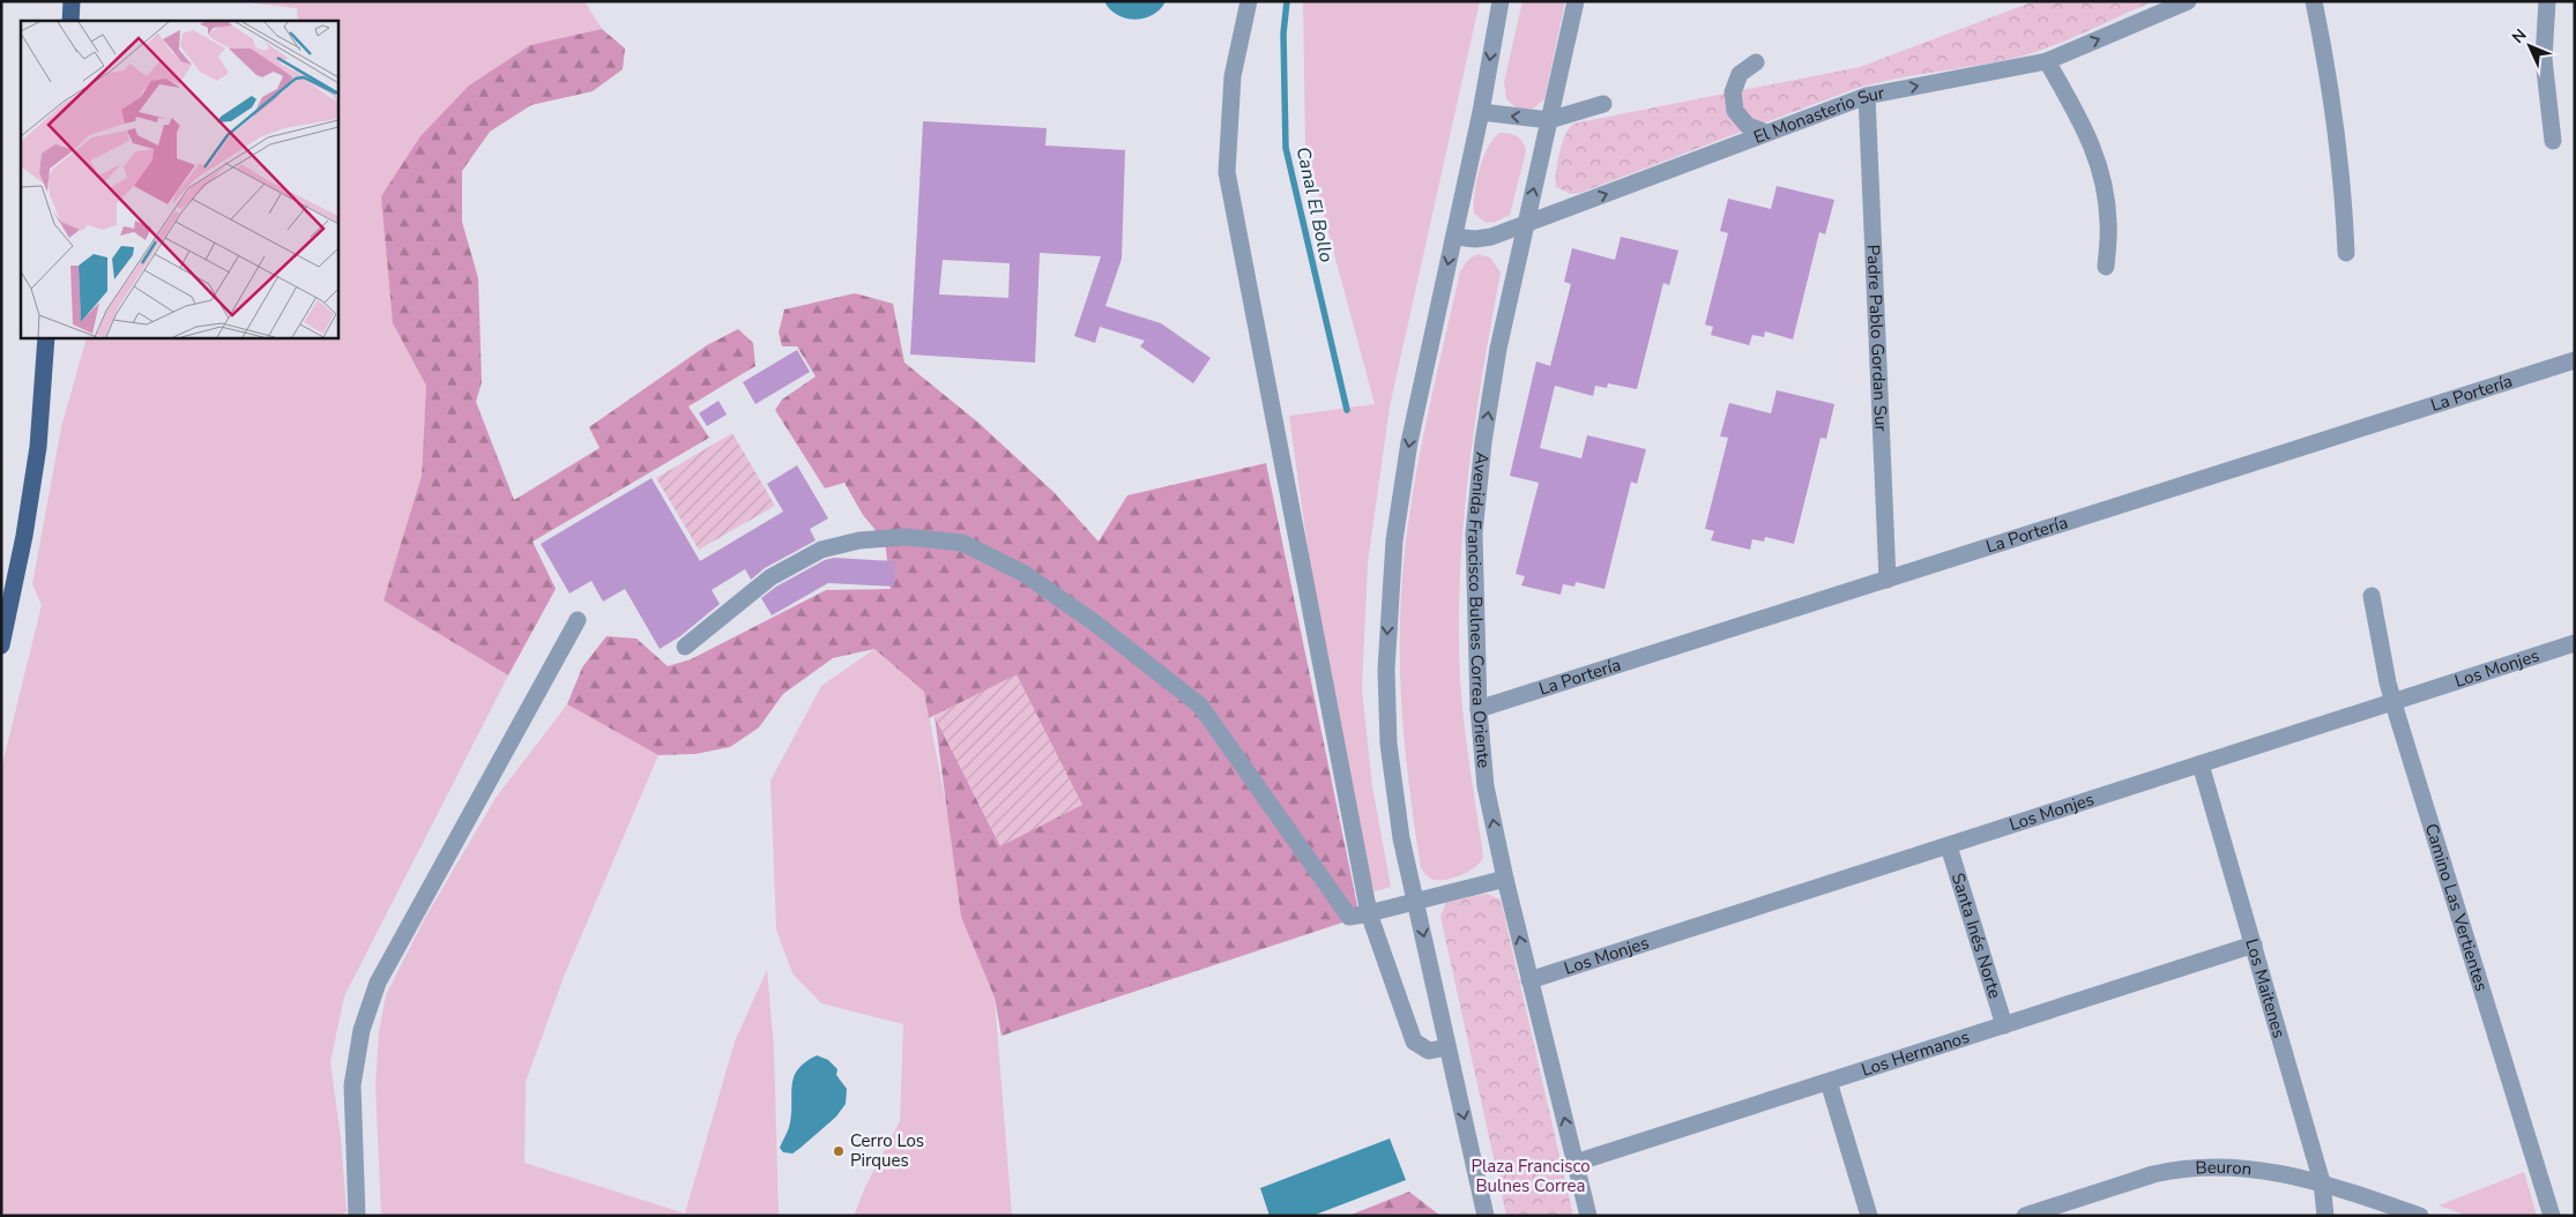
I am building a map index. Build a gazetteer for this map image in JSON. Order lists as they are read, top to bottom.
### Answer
{
  "streets": {
    "street": [
      "El Monasterio Sur",
      "Padre Pablo Gordan Sur",
      "La Portería",
      "Avenida Francisco Bulnes Correa Oriente",
      "Los Monjes",
      "Camino Las Vertientes",
      "Santa Inés Norte",
      "Los Maitenes",
      "Los Hermanos",
      "Beuron"
    ]
  },
  "crossings": [
    ["El Monasterio Sur", "Padre Pablo Gordan Sur"],
    ["El Monasterio Sur", "Avenida Francisco Bulnes Correa Oriente"],
    ["Padre Pablo Gordan Sur", "La Portería"],
    ["La Portería", "Avenida Francisco Bulnes Correa Oriente"],
    ["Avenida Francisco Bulnes Correa Oriente", "Los Monjes"],
    ["Avenida Francisco Bulnes Correa Oriente", "Los Hermanos"],
    ["Los Monjes", "Camino Las Vertientes"],
    ["Los Monjes", "Santa Inés Norte"],
    ["Los Monjes", "Los Maitenes"],
    ["Santa Inés Norte", "Los Hermanos"],
    ["Los Maitenes", "Los Hermanos"],
    ["Los Maitenes", "Beuron"]
  ],
  "one_way": ["El Monasterio Sur"],
  "water": ["Canal El Bollo"],
  "parks": ["Plaza Francisco Bulnes Correa"],
  "places": ["Cerro Los Pirques"],
  "north": "top left"
}
